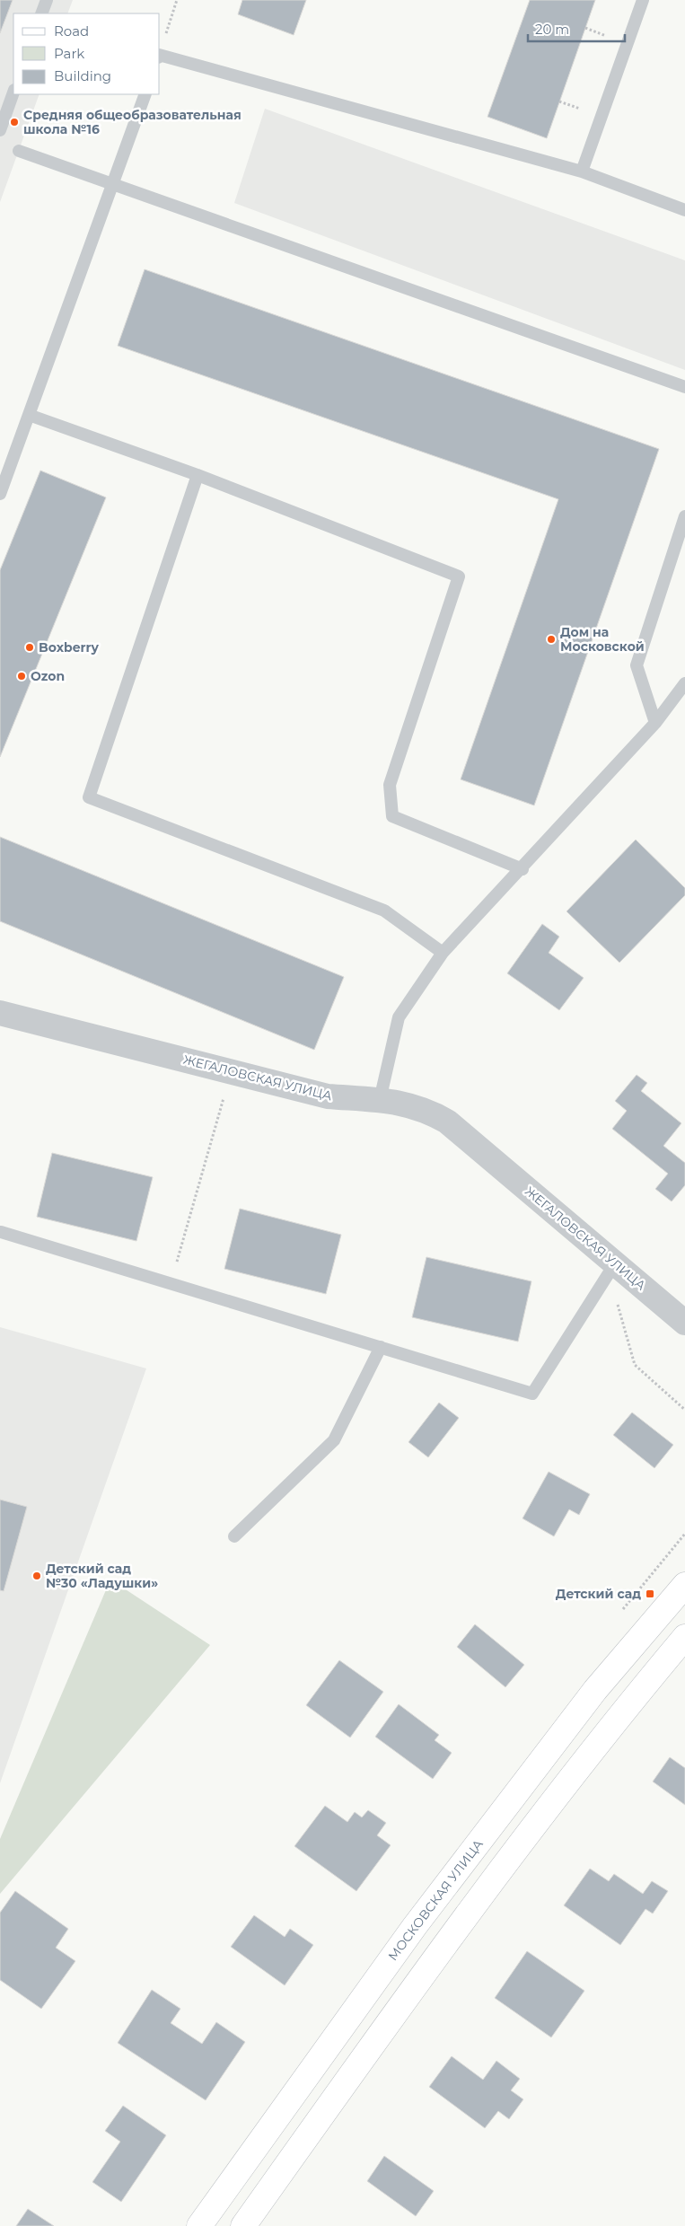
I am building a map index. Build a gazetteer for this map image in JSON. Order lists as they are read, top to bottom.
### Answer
{
  "streets": {
    "main road": ["МОСКОВСКАЯ УЛИЦА"],
    "street": ["ЖЕГАЛОВСКАЯ УЛИЦА"]
  },
  "places": {
    "other": [
      "Средняя общеобразовательная школа №16",
      "Дом на Московской",
      "Boxberry",
      "Ozon",
      "Детский сад №30 «Ладушки»"
    ],
    "transit": ["Детский сад"]
  },
  "legend": ["Road", "Park", "Building"],
  "scale_bar": "20 m"
}
